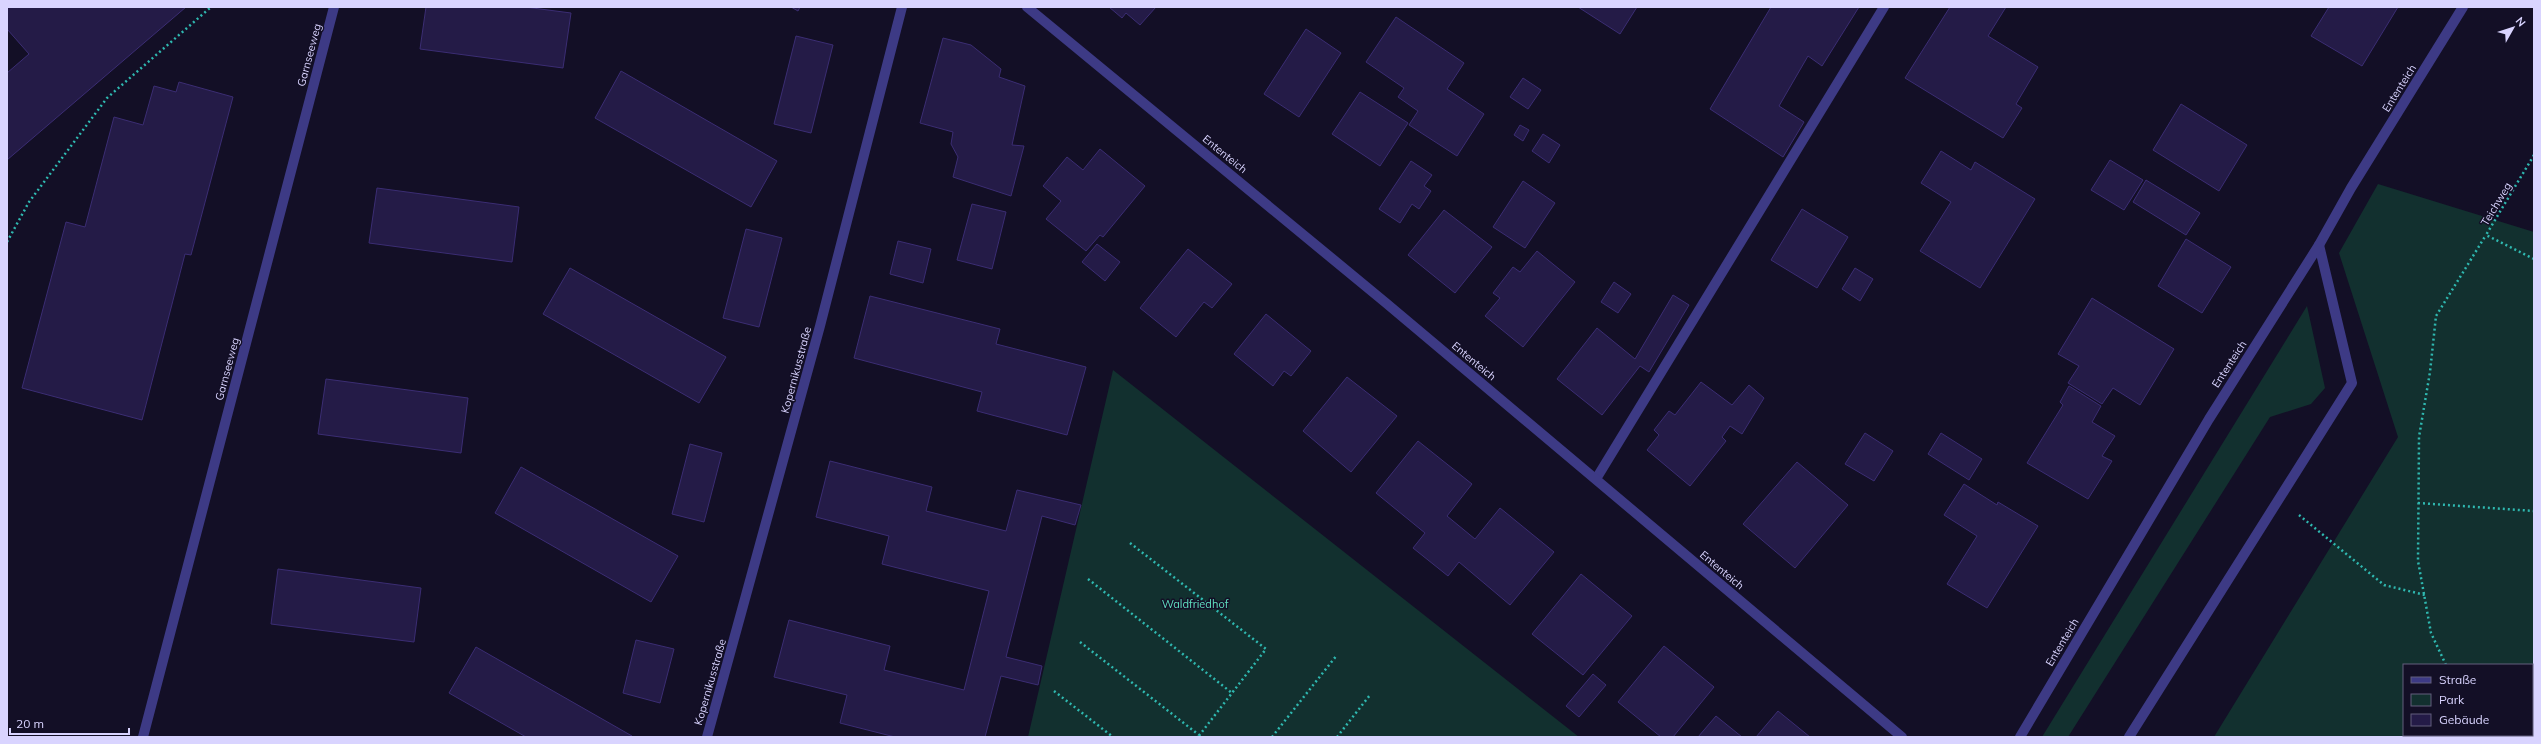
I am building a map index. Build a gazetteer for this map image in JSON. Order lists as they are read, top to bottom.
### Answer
{
  "streets": {
    "street": ["Garnseeweg", "Ententeich", "Kopernikusstraße"],
    "path": ["Teichweg"]
  },
  "parks": ["Waldfriedhof"],
  "legend": ["Straße", "Park", "Gebäude"],
  "scale_bar": "20 m",
  "north": "top right"
}
